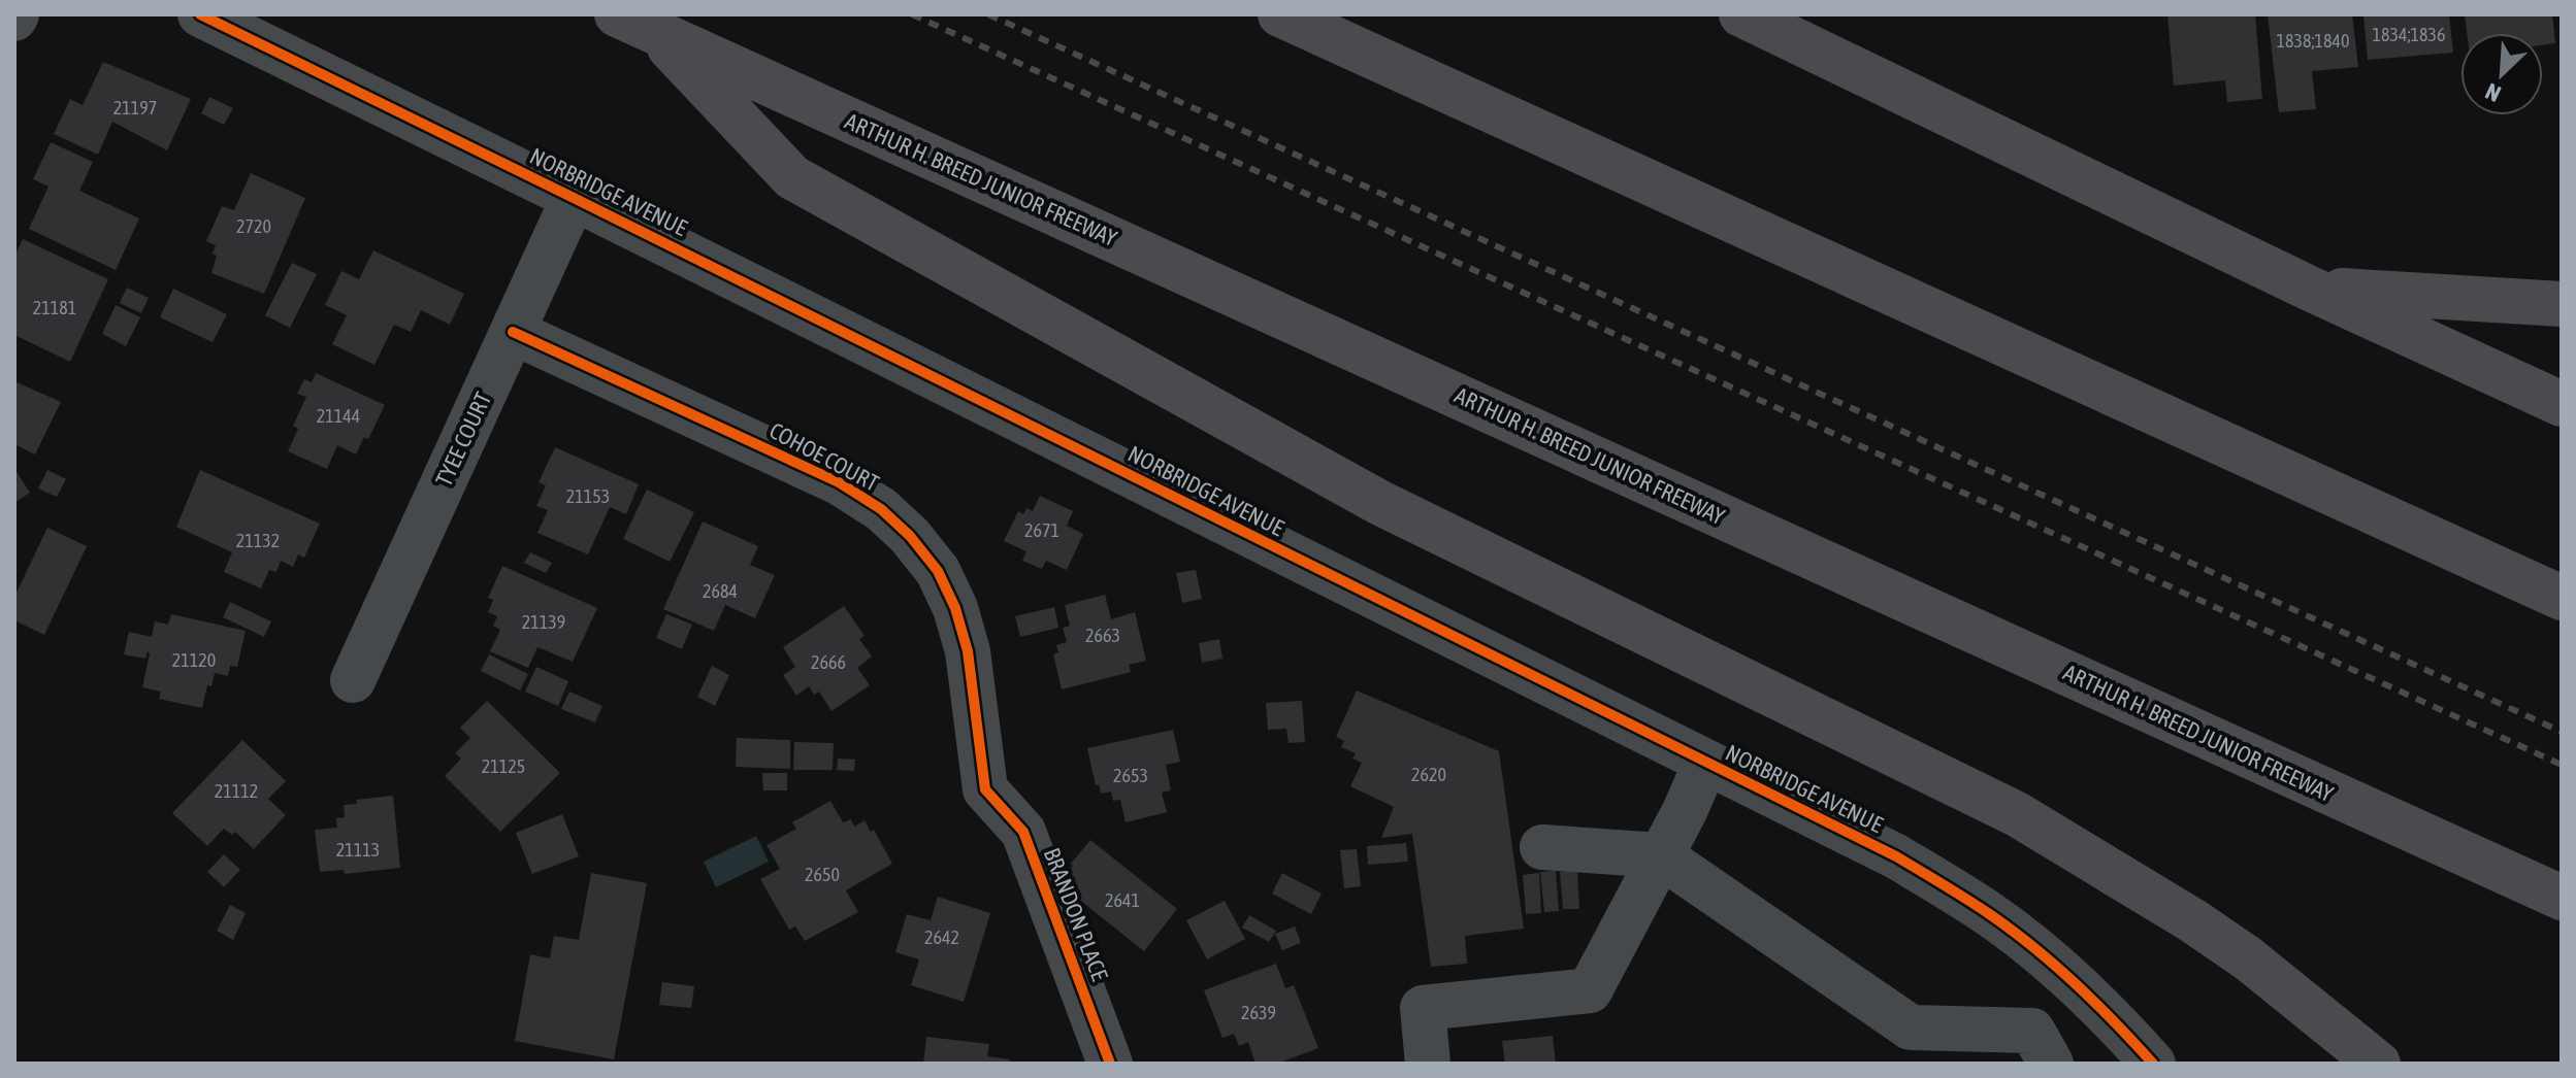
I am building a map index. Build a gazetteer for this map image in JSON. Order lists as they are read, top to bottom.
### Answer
{
  "streets": {
    "highway": ["ARTHUR H. BREED JUNIOR FREEWAY"],
    "street": [
      "NORBRIDGE AVENUE",
      "TYEE COURT",
      "COHOE COURT",
      "BRANDON PLACE"
    ]
  },
  "crossings": [
    ["NORBRIDGE AVENUE", "TYEE COURT"],
    ["TYEE COURT", "COHOE COURT"],
    ["COHOE COURT", "BRANDON PLACE"]
  ],
  "house_numbers": [
    "1834;1836",
    "1838;1840",
    "21197",
    "2720",
    "21181",
    "21144",
    "21153",
    "2671",
    "21132",
    "2684",
    "21139",
    "2663",
    "21120",
    "2666",
    "21125",
    "2620",
    "2653",
    "21112",
    "21113",
    "2650",
    "2641",
    "2642",
    "2639"
  ],
  "north": "bottom left"
}
